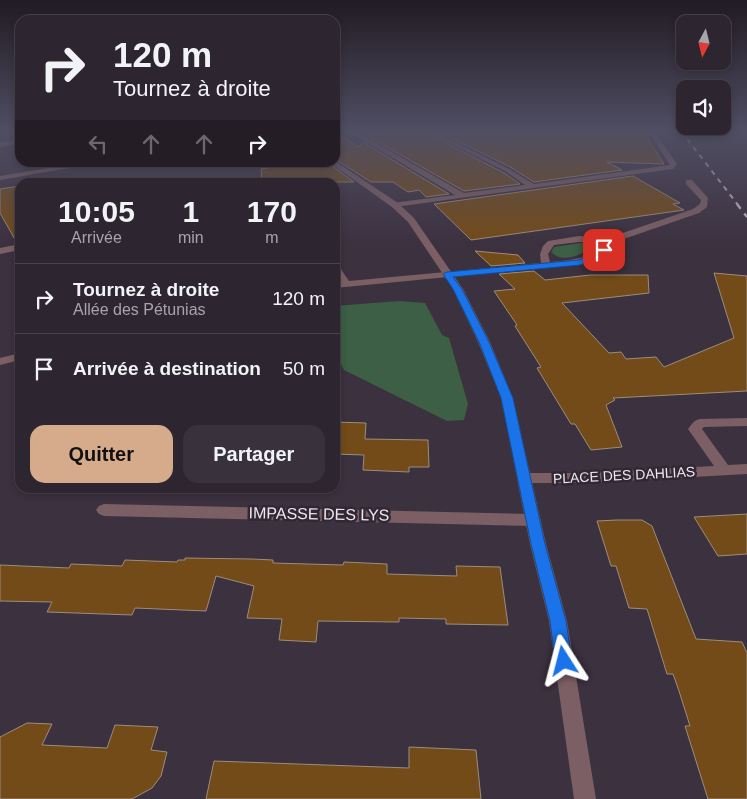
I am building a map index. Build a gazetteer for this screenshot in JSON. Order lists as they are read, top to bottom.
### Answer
{
  "streets": {
    "street": ["PLACE DES DAHLIAS", "IMPASSE DES LYS"]
  },
  "north": "bottom",
  "page": {
    "turn": ["120 m", "Tournez à droite"],
    "eta": [
      "10:05",
      "Arrivée",
      "1",
      "min",
      "170",
      "m"
    ],
    "list": [
      {
        "name": "Tournez à droite",
        "note": "Allée des Pétunias",
        "value": "120 m"
      },
      {
        "name": "Arrivée à destination",
        "value": "50 m"
      }
    ],
    "buttons": ["Quitter", "Partager"]
  }
}
